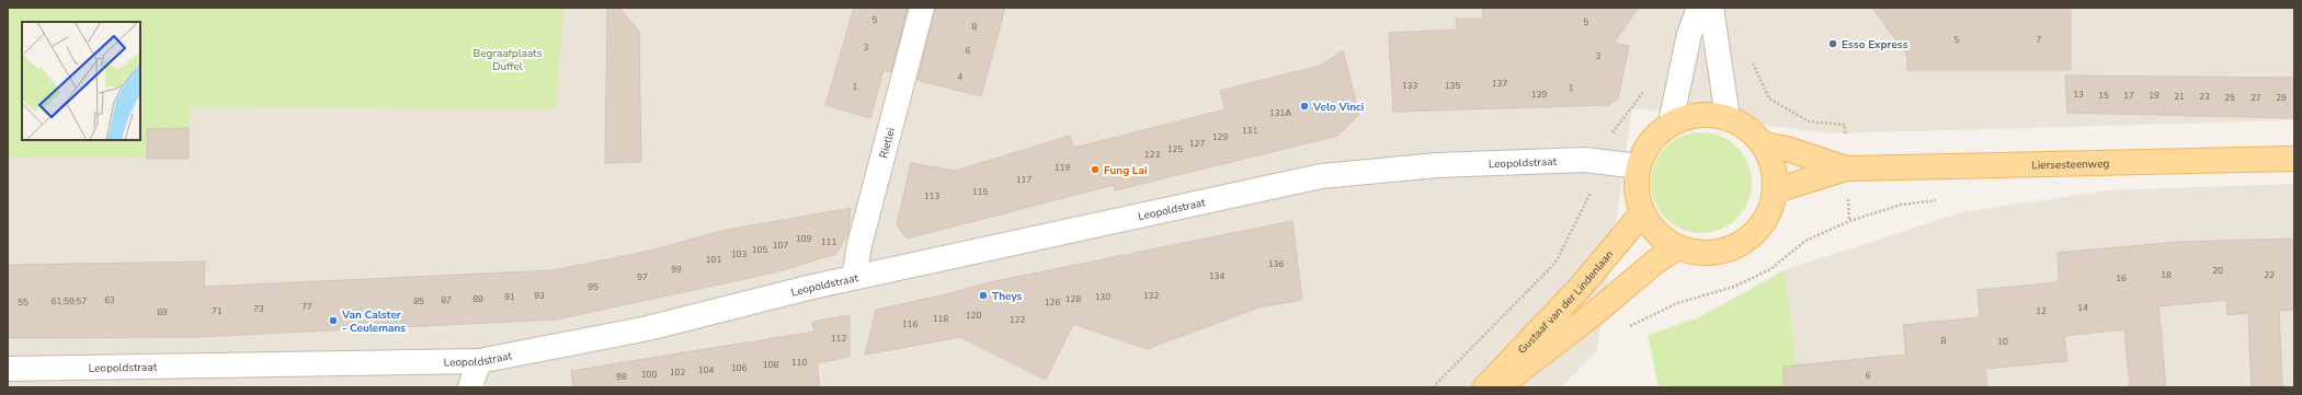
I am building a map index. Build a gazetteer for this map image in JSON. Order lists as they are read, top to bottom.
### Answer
{
  "streets": {
    "main road": ["Liersesteenweg", "Gustaaf van der Lindenlaan"],
    "street": ["Rietlei", "Leopoldstraat"]
  },
  "crossings": [
    ["Rietlei", "Leopoldstraat"],
    ["Leopoldstraat", "Liersesteenweg"],
    ["Leopoldstraat", "Gustaaf van der Lindenlaan"],
    ["Liersesteenweg", "Gustaaf van der Lindenlaan"]
  ],
  "parks": ["Begraafplaats Duffel"],
  "places": [
    "Esso Express",
    "Velo Vinci",
    "Fung Lai",
    "Theys",
    "Van Calster - Ceulemans"
  ],
  "house_numbers": [
    "5",
    "5",
    "8",
    "5",
    "7",
    "3",
    "6",
    "3",
    "4",
    "137",
    "133",
    "135",
    "1",
    "1",
    "139",
    "13",
    "15",
    "17",
    "19",
    "21",
    "23",
    "25",
    "27",
    "29",
    "131A",
    "131",
    "129",
    "127",
    "125",
    "123",
    "119",
    "117",
    "115",
    "113",
    "109",
    "111",
    "107",
    "105",
    "103",
    "101",
    "136",
    "99",
    "20",
    "18",
    "22",
    "134",
    "97",
    "16",
    "95",
    "93",
    "132",
    "91",
    "130",
    "89",
    "128",
    "63",
    "87",
    "61;59;57",
    "85",
    "55",
    "126",
    "77",
    "14",
    "73",
    "71",
    "12",
    "69",
    "120",
    "118",
    "122",
    "116",
    "112",
    "8",
    "10",
    "110",
    "108",
    "106",
    "104",
    "102",
    "100",
    "6",
    "98"
  ]
}
